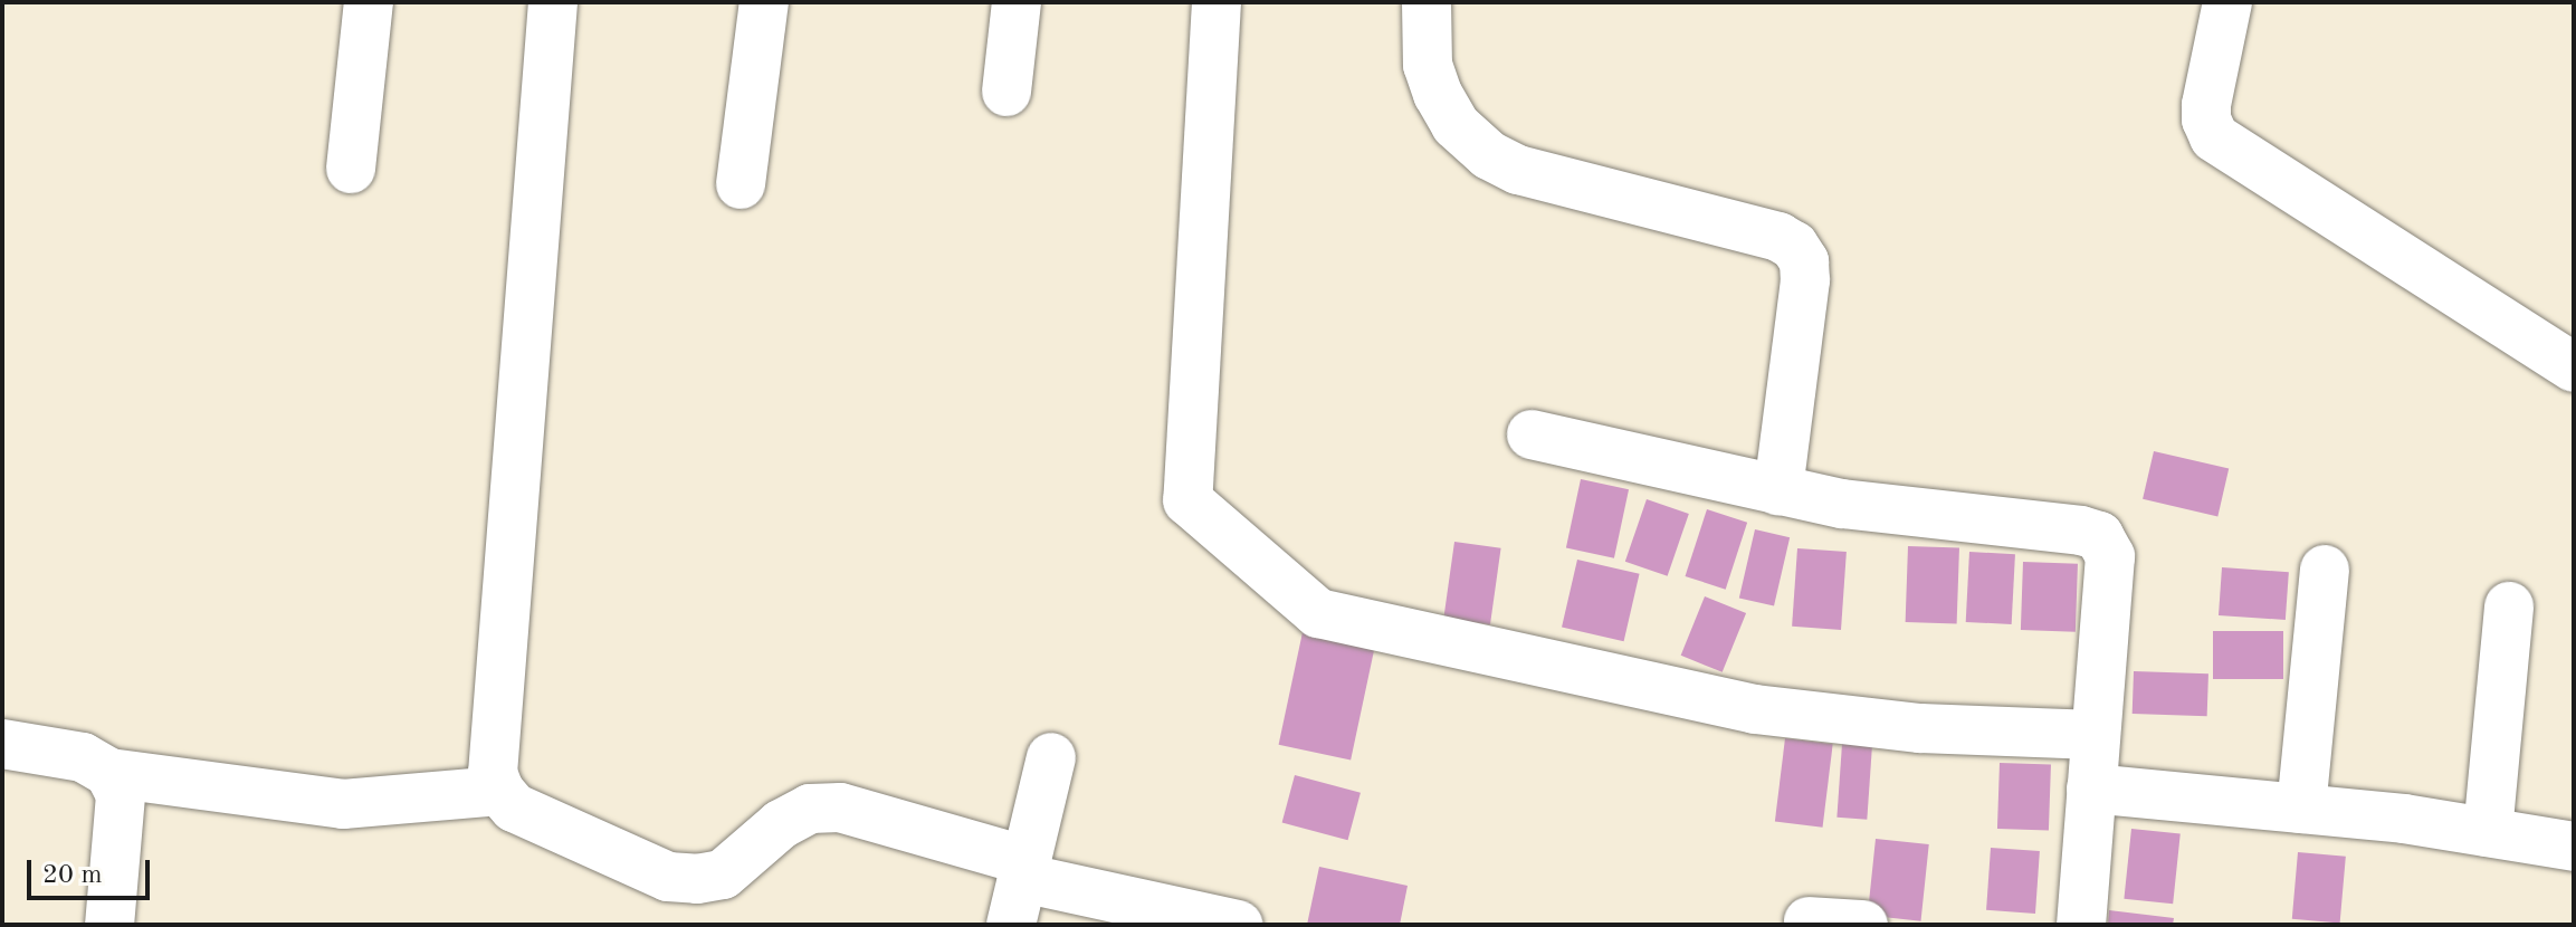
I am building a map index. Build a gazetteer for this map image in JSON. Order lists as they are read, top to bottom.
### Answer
{
  "scale_bar": "20 m"
}
